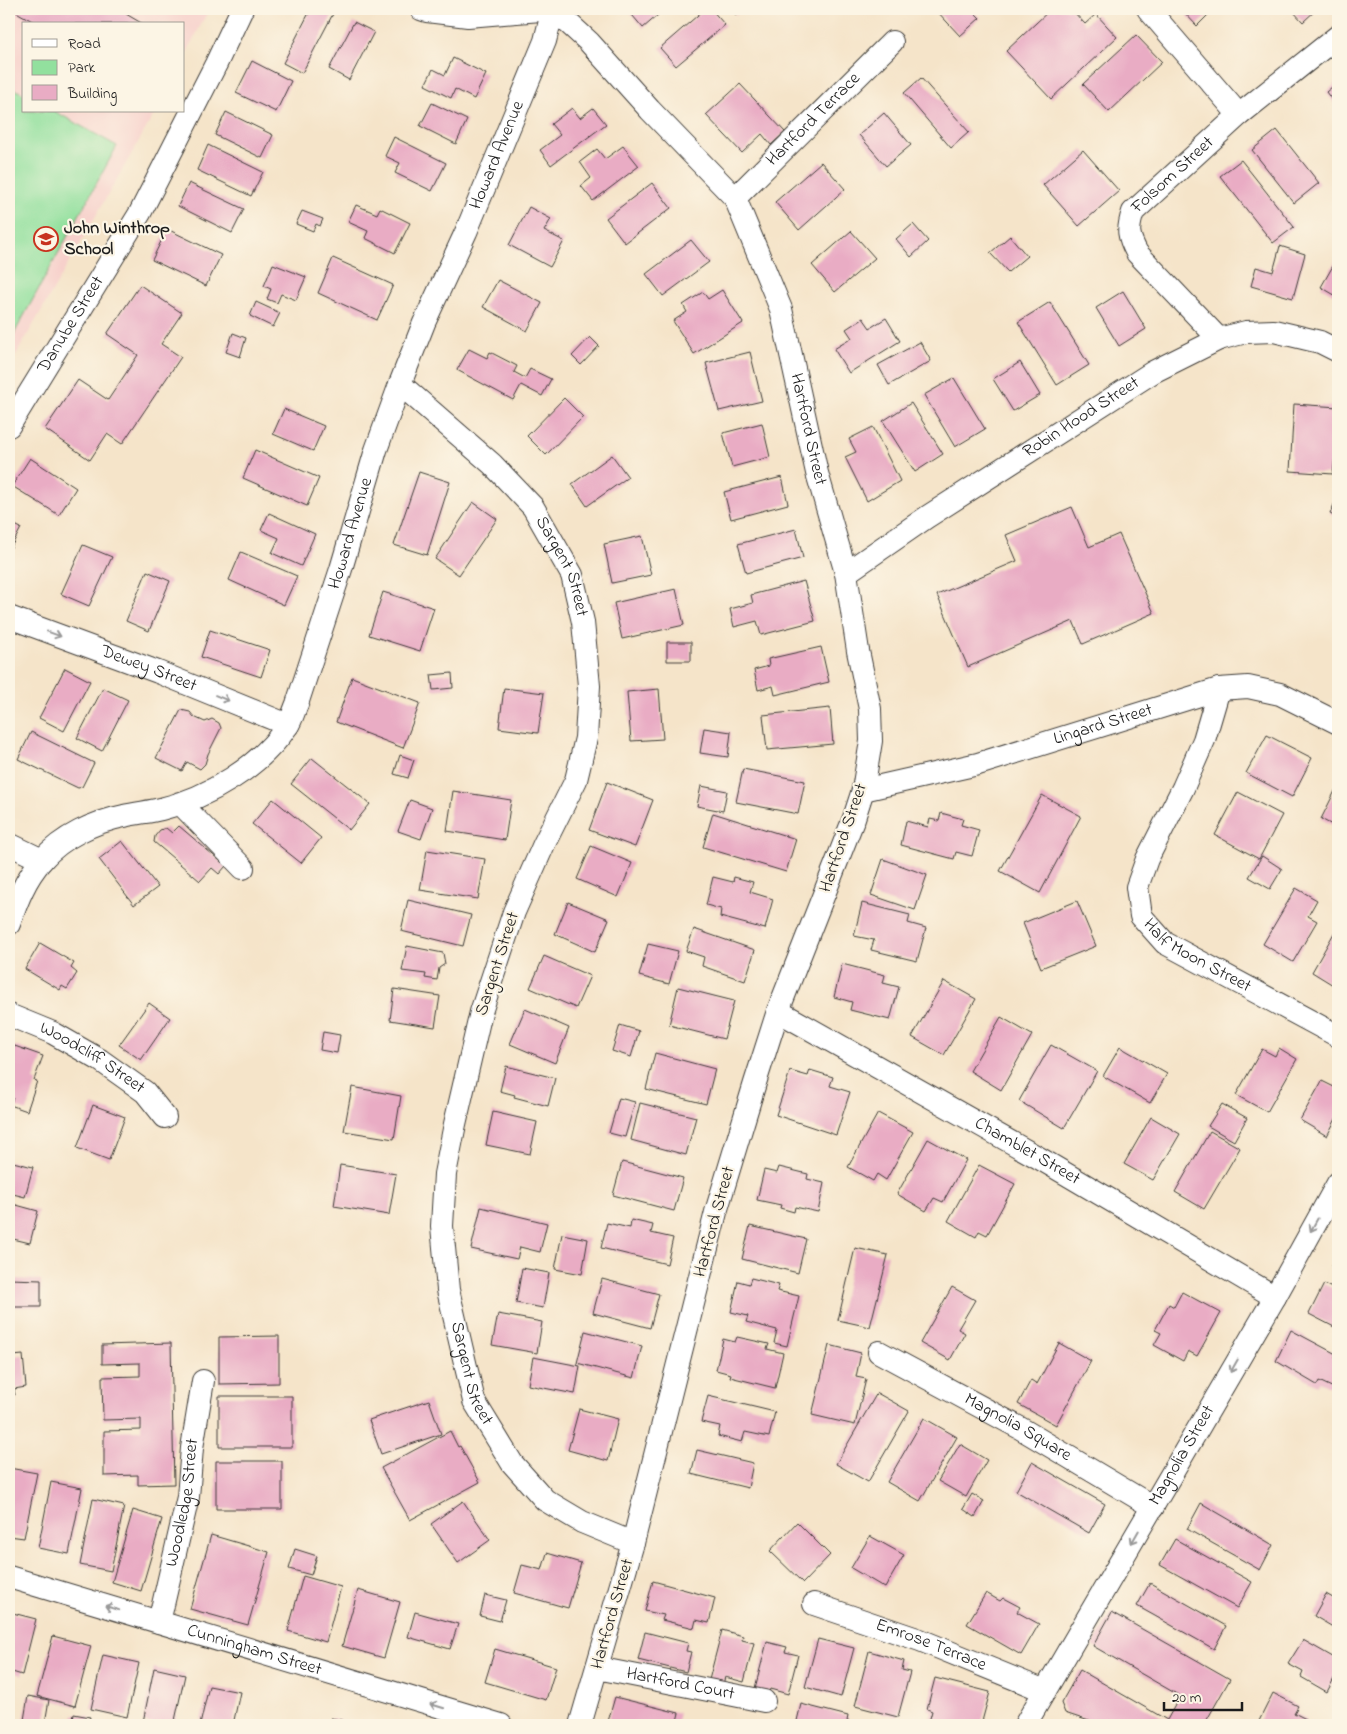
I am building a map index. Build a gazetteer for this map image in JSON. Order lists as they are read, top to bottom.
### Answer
{
  "streets": {
    "street": [
      "Hartford Terrace",
      "Howard Avenue",
      "Folsom Street",
      "Danube Street",
      "Robin Hood Street",
      "Hartford Street",
      "Sargent Street",
      "Dewey Street",
      "Lingard Street",
      "Half Moon Street",
      "Woodcliff Street",
      "Chamblet Street",
      "Magnolia Square",
      "Magnolia Street",
      "Woodledge Street",
      "Emrose Terrace",
      "Cunningham Street",
      "Hartford Court"
    ]
  },
  "crossings": [
    ["Hartford Terrace", "Hartford Street"],
    ["Howard Avenue", "Hartford Street"],
    ["Howard Avenue", "Sargent Street"],
    ["Howard Avenue", "Dewey Street"],
    ["Folsom Street", "Robin Hood Street"],
    ["Robin Hood Street", "Hartford Street"],
    ["Hartford Street", "Sargent Street"],
    ["Hartford Street", "Lingard Street"],
    ["Hartford Street", "Chamblet Street"],
    ["Hartford Street", "Hartford Court"],
    ["Lingard Street", "Half Moon Street"],
    ["Chamblet Street", "Magnolia Street"],
    ["Magnolia Square", "Magnolia Street"],
    ["Magnolia Street", "Emrose Terrace"],
    ["Woodledge Street", "Cunningham Street"]
  ],
  "one_way": ["Dewey Street", "Magnolia Street", "Cunningham Street"],
  "places": {
    "school or university": ["John Winthrop School"]
  },
  "legend": ["Road", "Park", "Building"],
  "scale_bar": "20 m"
}
